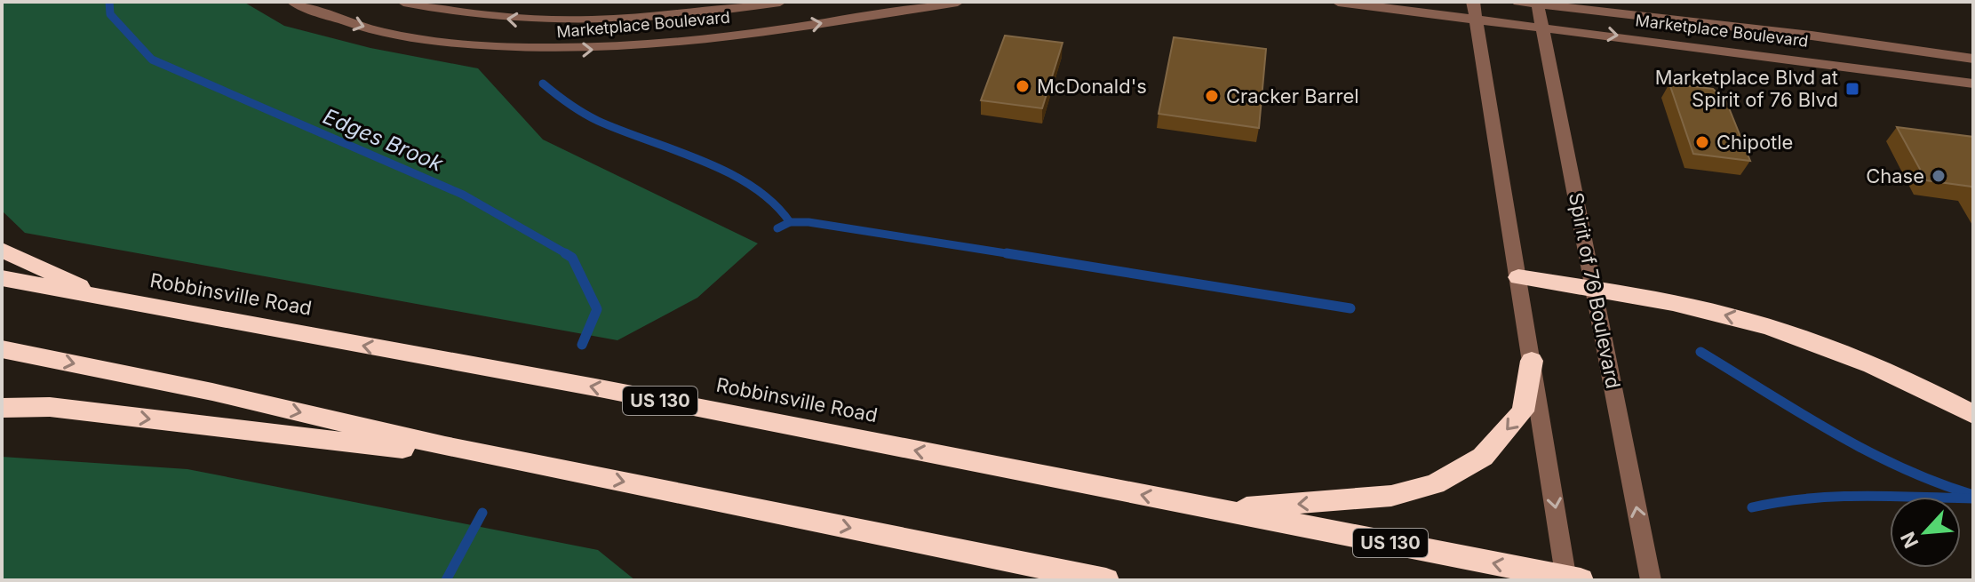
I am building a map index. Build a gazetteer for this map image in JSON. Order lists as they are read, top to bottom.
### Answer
{
  "streets": {
    "highway": ["Robbinsville Road", "US 130"],
    "street": ["Marketplace Boulevard", "Spirit of 76 Boulevard"]
  },
  "crossings": [
    ["Marketplace Boulevard", "Spirit of 76 Boulevard"]
  ],
  "water": ["Edges Brook"],
  "places": {
    "other": [
      "McDonald's",
      "Cracker Barrel",
      "Chipotle",
      "Chase"
    ],
    "transit": ["Marketplace Blvd at Spirit of 76 Blvd"]
  },
  "north": "bottom left"
}
